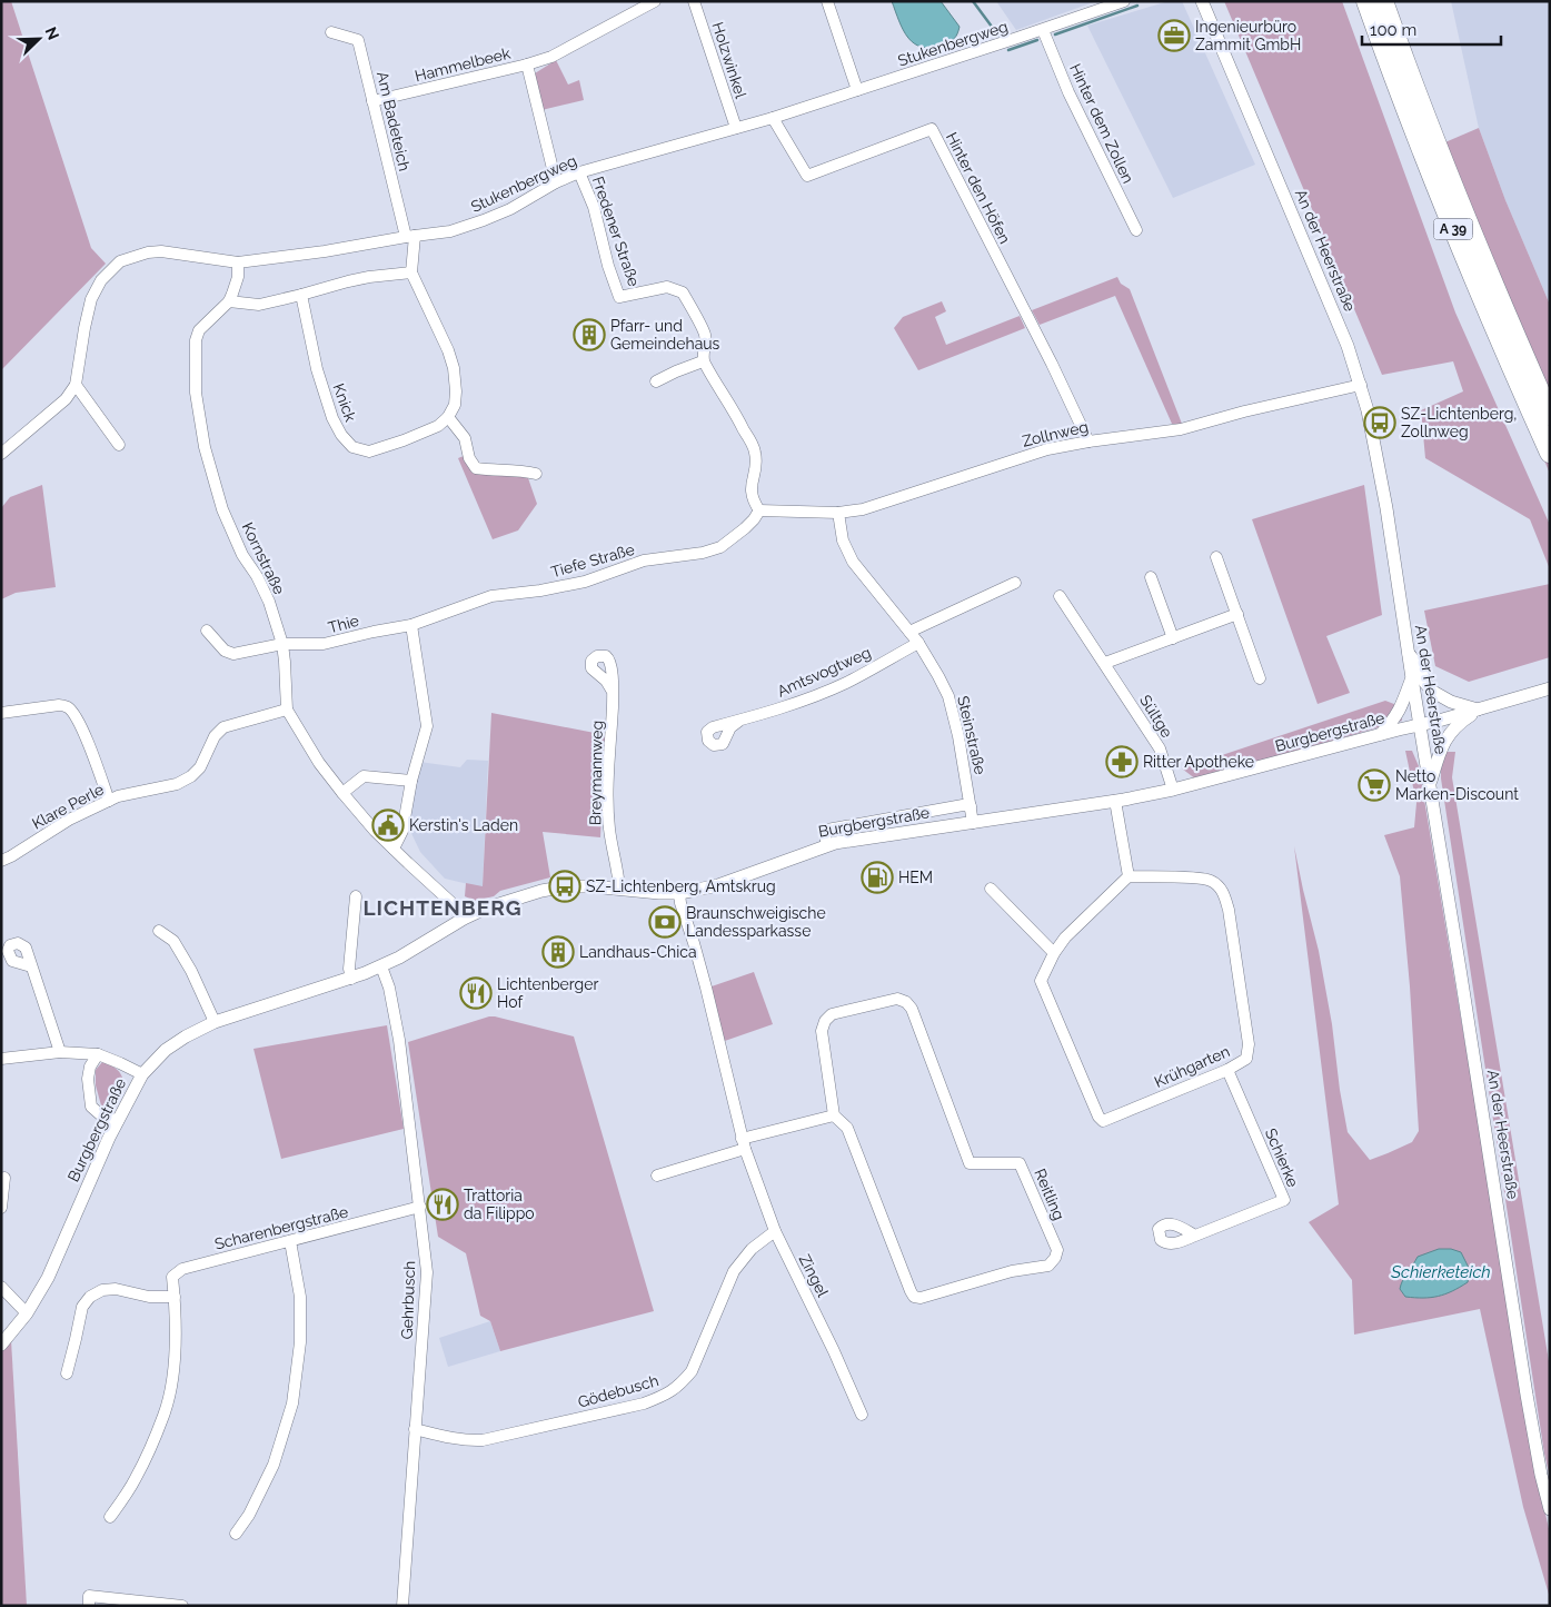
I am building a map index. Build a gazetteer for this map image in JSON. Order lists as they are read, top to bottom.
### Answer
{
  "streets": {
    "highway": ["A 39"],
    "street": [
      "Stukenbergweg",
      "Holzwinkel",
      "Hammelbeek",
      "Am Badeteich",
      "Hinter dem Zollen",
      "Hinter den Höfen",
      "Fredener Straße",
      "An der Heerstraße",
      "Knick",
      "Zollnweg",
      "Kornstraße",
      "Tiefe Straße",
      "Thie",
      "Amtsvogtweg",
      "Sültge",
      "Burgbergstraße",
      "Steinstraße",
      "Breymannweg",
      "Klare Perle",
      "Krühgarten",
      "Schierke",
      "Reitling",
      "Scharenbergstraße",
      "Zingel",
      "Gehrbusch",
      "Gödebusch"
    ]
  },
  "crossings": [
    ["Stukenbergweg", "Holzwinkel"],
    ["Stukenbergweg", "Am Badeteich"],
    ["Stukenbergweg", "Hinter dem Zollen"],
    ["Stukenbergweg", "Hinter den Höfen"],
    ["Stukenbergweg", "Fredener Straße"],
    ["Stukenbergweg", "Kornstraße"],
    ["Hammelbeek", "Am Badeteich"],
    ["Hinter den Höfen", "Zollnweg"],
    ["An der Heerstraße", "Zollnweg"],
    ["An der Heerstraße", "Burgbergstraße"],
    ["Zollnweg", "Tiefe Straße"],
    ["Zollnweg", "Steinstraße"],
    ["Kornstraße", "Thie"],
    ["Kornstraße", "Burgbergstraße"],
    ["Kornstraße", "Klare Perle"],
    ["Tiefe Straße", "Thie"],
    ["Amtsvogtweg", "Steinstraße"],
    ["Sültge", "Burgbergstraße"],
    ["Burgbergstraße", "Steinstraße"],
    ["Burgbergstraße", "Breymannweg"],
    ["Burgbergstraße", "Zingel"],
    ["Burgbergstraße", "Gehrbusch"],
    ["Krühgarten", "Schierke"],
    ["Scharenbergstraße", "Gehrbusch"],
    ["Zingel", "Gödebusch"],
    ["Gehrbusch", "Gödebusch"]
  ],
  "districts": ["LICHTENBERG"],
  "water": ["Schierketeich"],
  "places": {
    "office": ["Ingenieurbüro Zammit GmbH"],
    "building": ["Pfarr- und Gemeindehaus", "Landhaus-Chica"],
    "bus stop": ["SZ-Lichtenberg, Zollnweg", "SZ-Lichtenberg, Amtskrug"],
    "pharmacy": ["Ritter Apotheke"],
    "supermarket": ["Netto Marken-Discount"],
    "public building": ["Kerstin's Laden"],
    "fuel station": ["HEM"],
    "bank": ["Braunschweigische Landessparkasse"],
    "restaurant": ["Lichtenberger Hof", "Trattoria da Filippo"]
  },
  "scale_bar": "100 m",
  "north": "top right"
}
